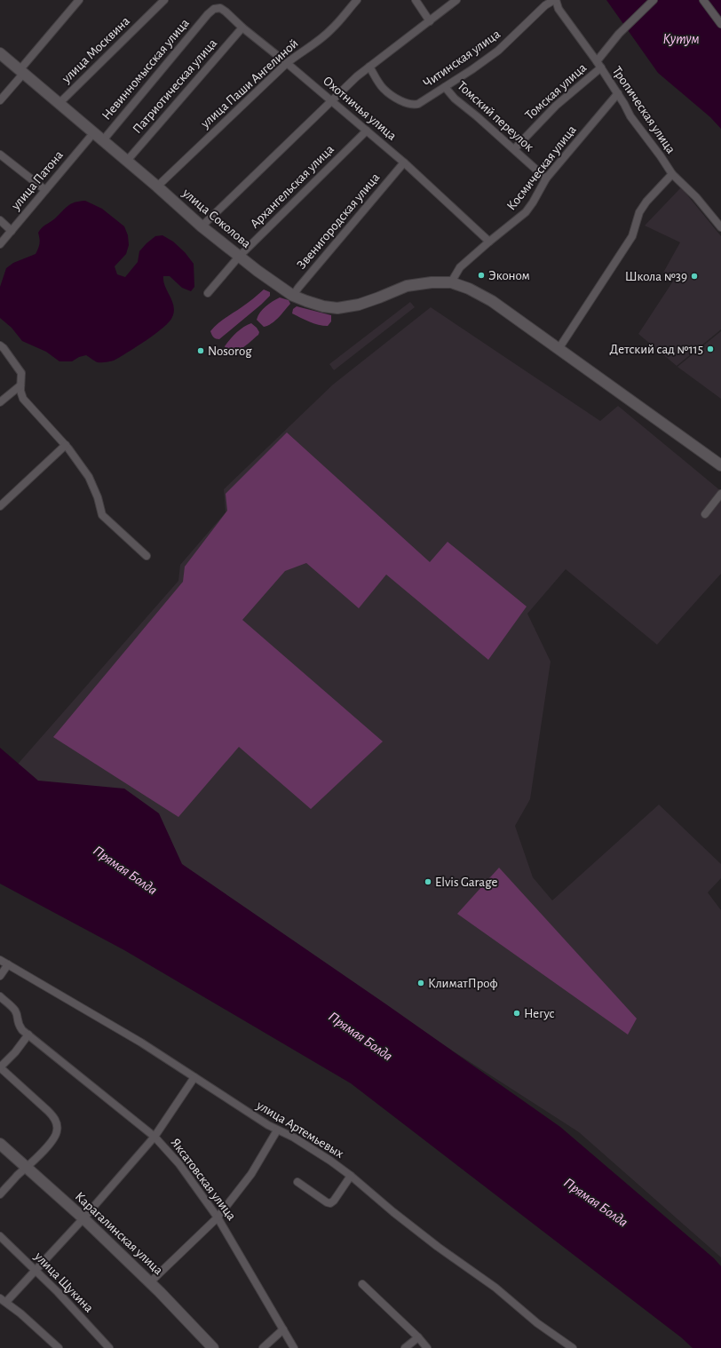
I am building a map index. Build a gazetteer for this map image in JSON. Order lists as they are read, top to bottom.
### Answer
{
  "streets": {
    "main road": ["улица Соколова", "Карагалинская улица"],
    "street": [
      "улица Москвина",
      "Читинская улица",
      "Невинномысская улица",
      "улица Паши Ангелиной",
      "Патриотическая улица",
      "Томская улица",
      "Охотничья улица",
      "Тропическая улица",
      "Томский переулок",
      "Космическая улица",
      "улица Патона",
      "Архангельская улица",
      "Звенигородская улица",
      "улица Артемьевых",
      "Яксатовская улица",
      "улица Щукина"
    ]
  },
  "crossings": [
    ["улица Москвина", "улица Соколова"],
    ["Читинская улица", "Тропическая улица"],
    ["Читинская улица", "Томский переулок"],
    ["Невинномысская улица", "Охотничья улица"],
    ["Невинномысская улица", "улица Соколова"],
    ["улица Паши Ангелиной", "Охотничья улица"],
    ["улица Паши Ангелиной", "улица Соколова"],
    ["Патриотическая улица", "Охотничья улица"],
    ["Патриотическая улица", "улица Соколова"],
    ["Томская улица", "Тропическая улица"],
    ["Томская улица", "Томский переулок"],
    ["Охотничья улица", "Космическая улица"],
    ["Охотничья улица", "Архангельская улица"],
    ["Охотничья улица", "Звенигородская улица"],
    ["Тропическая улица", "Космическая улица"],
    ["Томский переулок", "Космическая улица"],
    ["Космическая улица", "улица Соколова"],
    ["улица Патона", "улица Соколова"],
    ["Архангельская улица", "улица Соколова"],
    ["улица Соколова", "Звенигородская улица"]
  ],
  "water": ["Кутум", "Прямая Болда"],
  "places": [
    "Эконом",
    "Школа №39",
    "Детский сад №115",
    "Nosorog",
    "Elvis Garage",
    "КлиматПроф",
    "Негус"
  ]
}
